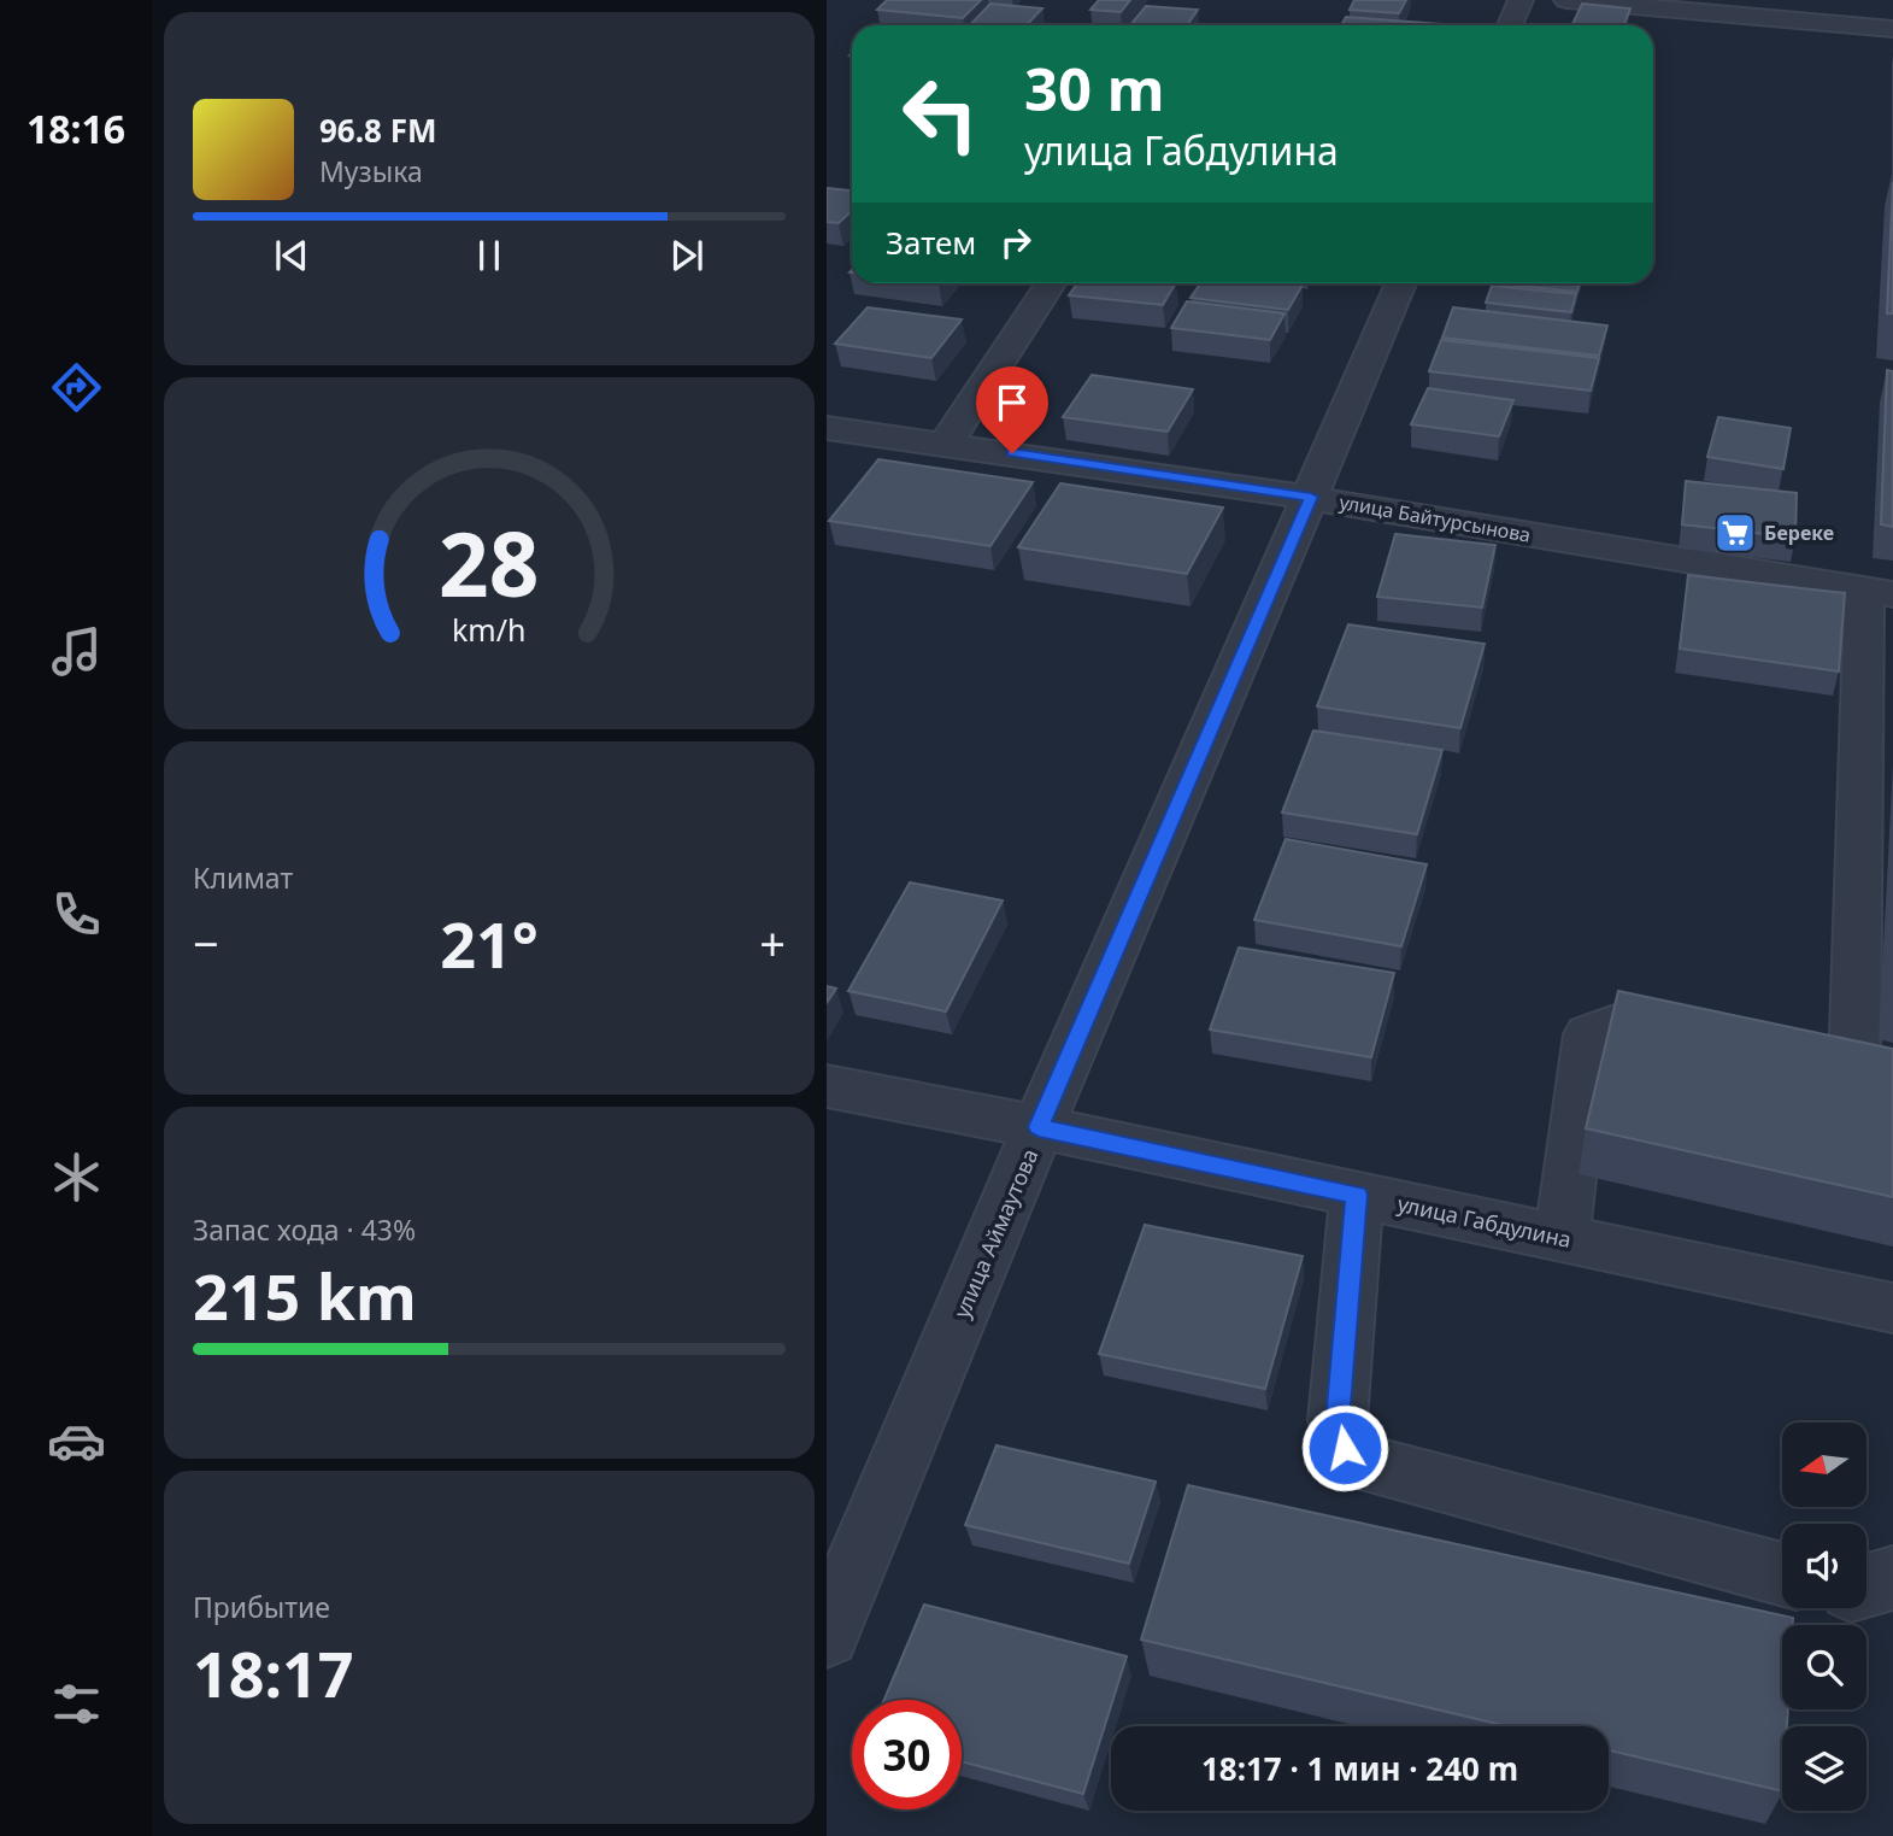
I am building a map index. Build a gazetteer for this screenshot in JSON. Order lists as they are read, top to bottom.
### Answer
{
  "streets": {
    "street": ["улица Байтурсынова", "улица Габдулина", "улица Аймаутова"]
  },
  "crossings": [
    ["улица Байтурсынова", "улица Аймаутова"],
    ["улица Габдулина", "улица Аймаутова"]
  ],
  "places": {
    "supermarket": ["Береке"]
  },
  "north": "left",
  "page": {
    "tabs": "18:16",
    "turn": ["30 m", "улица Габдулина"],
    "song": ["96.8 FM", "Музыка"],
    "then": "Затем",
    "tile": [
      "Климат",
      ["Запас хода · 43%", "215 km"],
      ["Прибытие", "18:17"]
    ],
    "heat": ["−", "21°", "+"],
    "limit": "30",
    "trip": "18:17 · 1 мин · 240 m",
    "gauge": ["28", "km/h"]
  }
}
